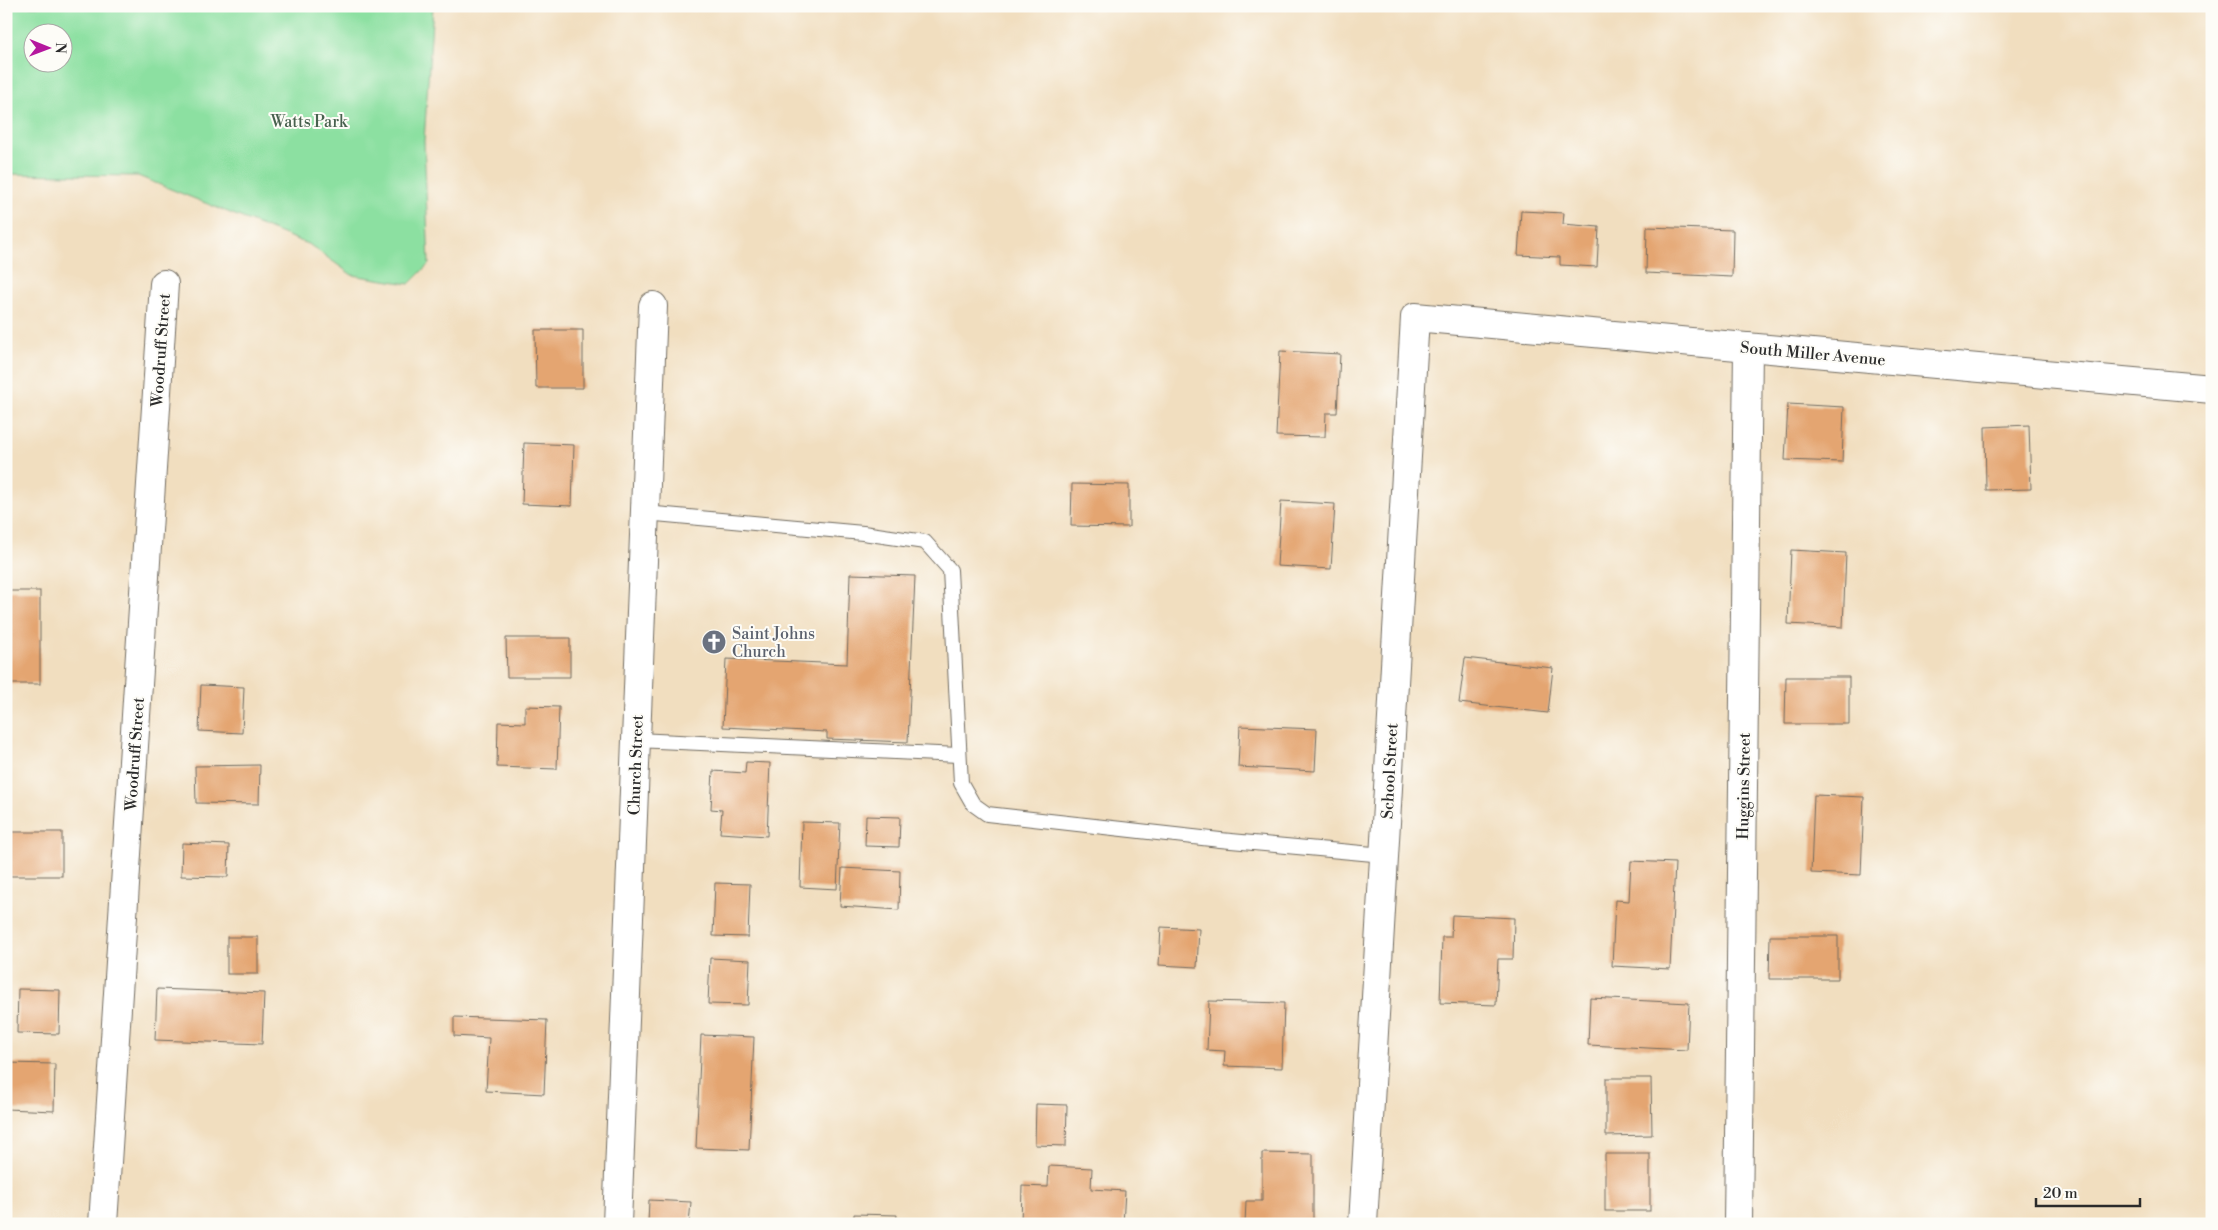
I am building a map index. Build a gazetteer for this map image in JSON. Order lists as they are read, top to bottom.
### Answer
{
  "streets": {
    "street": [
      "Woodruff Street",
      "South Miller Avenue",
      "Church Street",
      "School Street",
      "Huggins Street"
    ]
  },
  "crossings": [
    ["South Miller Avenue", "School Street"],
    ["South Miller Avenue", "Huggins Street"]
  ],
  "parks": ["Watts Park"],
  "places": {
    "church": ["Saint Johns Church"]
  },
  "scale_bar": "20 m",
  "north": "right"
}
